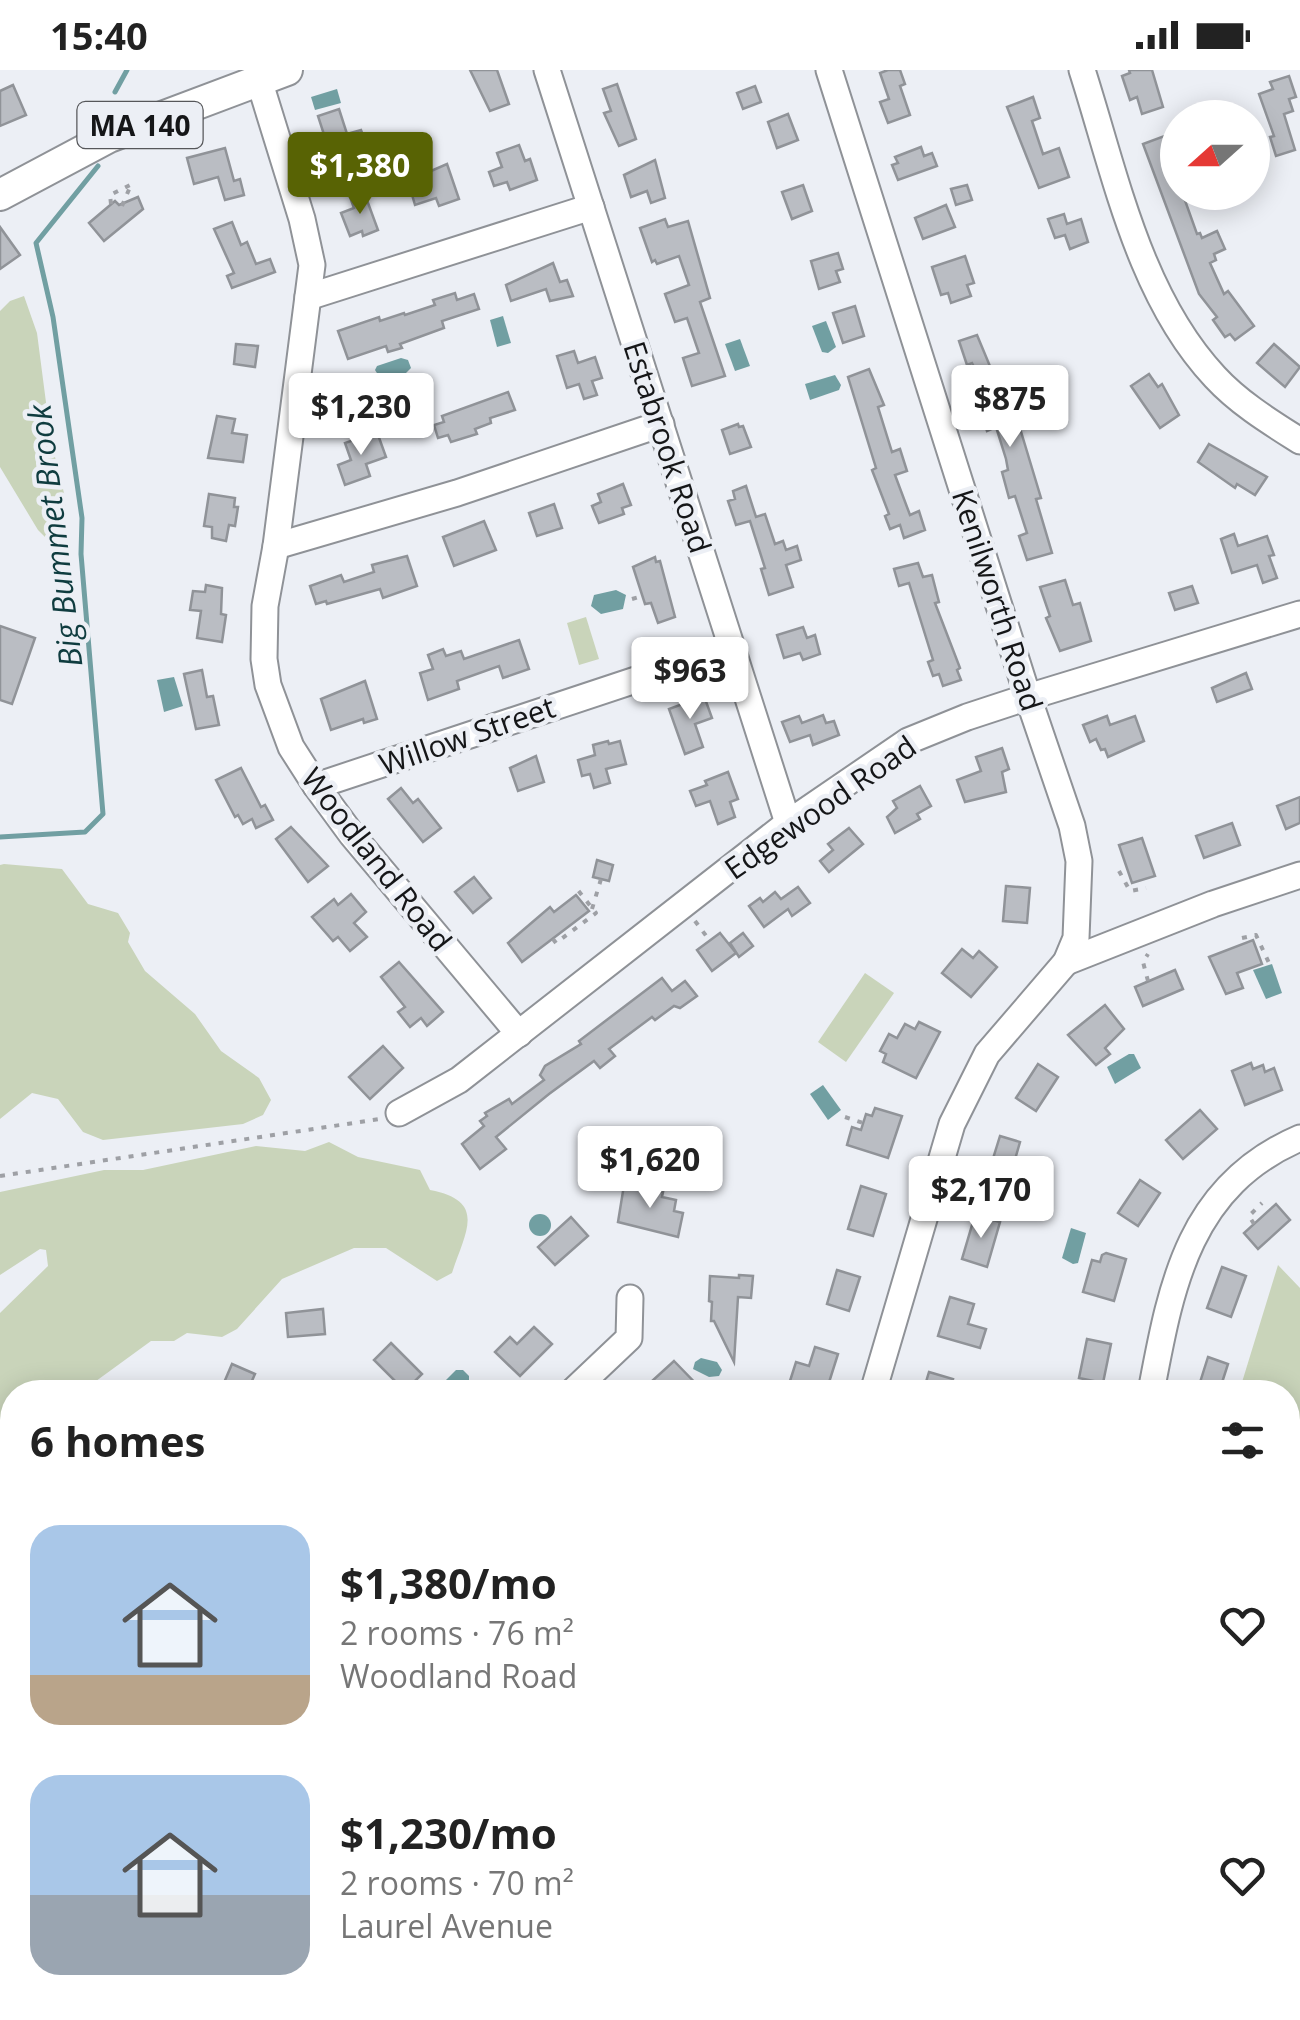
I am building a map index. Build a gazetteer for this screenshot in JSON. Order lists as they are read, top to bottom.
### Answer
{
  "streets": {
    "main road": ["MA 140"],
    "street": [
      "Estabrook Road",
      "Kenilworth Road",
      "Willow Street",
      "Edgewood Road",
      "Woodland Road"
    ]
  },
  "crossings": [
    ["MA 140", "Woodland Road"],
    ["Estabrook Road", "Willow Street"],
    ["Estabrook Road", "Edgewood Road"],
    ["Kenilworth Road", "Edgewood Road"],
    ["Willow Street", "Woodland Road"],
    ["Edgewood Road", "Woodland Road"]
  ],
  "water": ["Big Bummet Brook"],
  "north": "left",
  "page": {
    "status": "15:40",
    "price": [
      "$1,380",
      "$875",
      "$1,230",
      "$963",
      "$1,620",
      "$2,170"
    ],
    "heading": "6 homes",
    "list": [
      {
        "name": "$1,380/mo",
        "note": "2 rooms · 76 m² · Woodland Road"
      },
      {
        "name": "$1,230/mo",
        "note": "2 rooms · 70 m² · Laurel Avenue"
      }
    ]
  }
}
